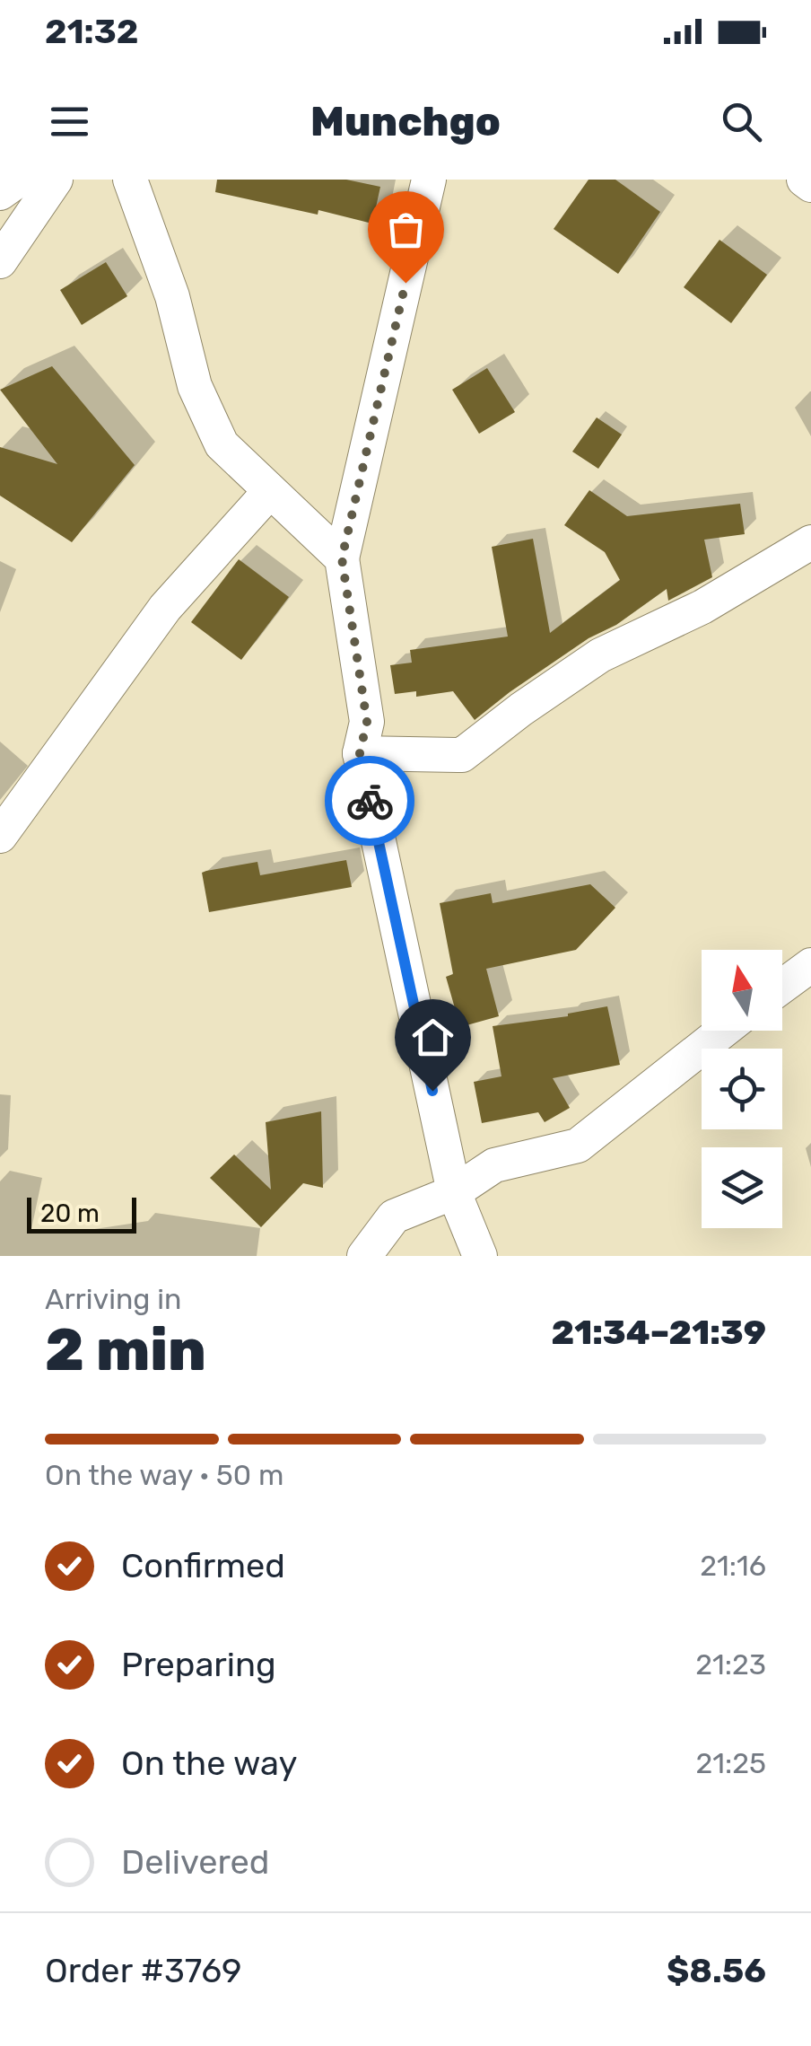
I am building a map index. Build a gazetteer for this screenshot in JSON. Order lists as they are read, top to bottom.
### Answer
{
  "scale_bar": "20 m",
  "north": "top",
  "page": {
    "status": "21:32",
    "header": "Munchgo",
    "scale": "20 m",
    "heading": ["2 min", "Arriving in", "21:34–21:39"],
    "panel": ["Order #3769", "$8.56"],
    "bar": "On the way · 50 m",
    "list": [
      ["Confirmed", "21:16"],
      ["Preparing", "21:23"],
      ["On the way", "21:25"],
      "Delivered"
    ]
  }
}
